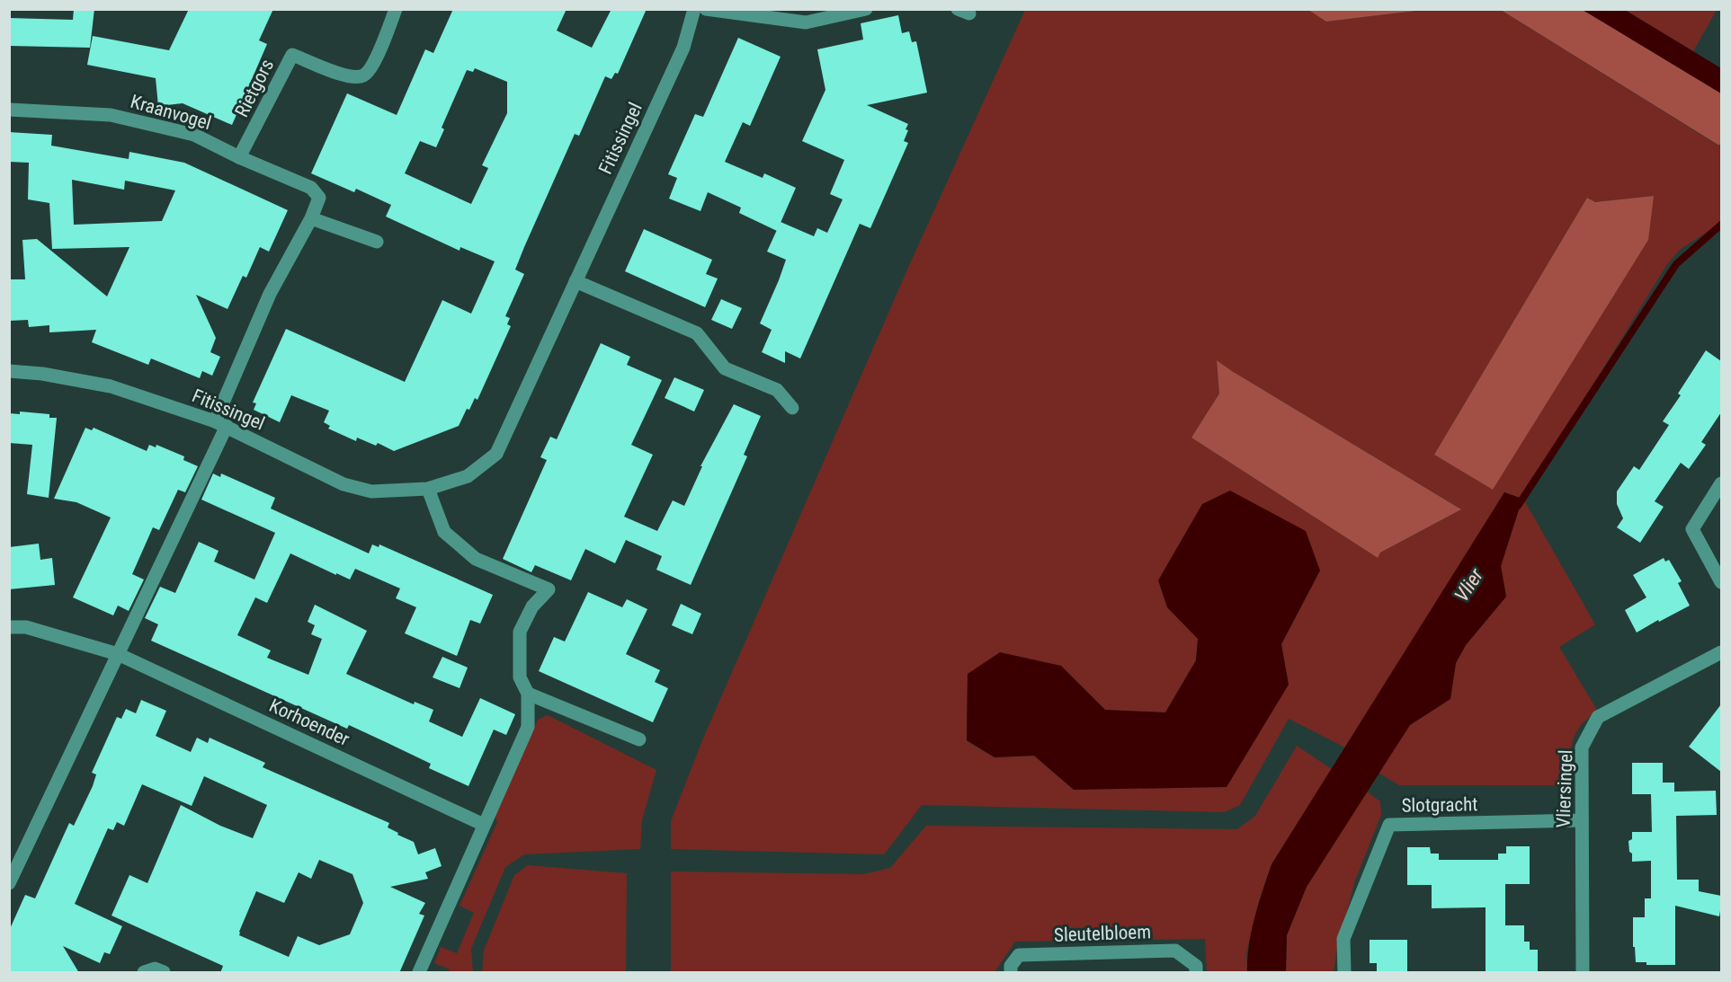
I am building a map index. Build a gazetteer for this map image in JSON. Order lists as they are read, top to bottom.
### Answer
{
  "streets": {
    "street": [
      "Rietgors",
      "Kraanvogel",
      "Fitissingel",
      "Korhoender",
      "Vliersingel",
      "Slotgracht",
      "Sleutelbloem"
    ]
  },
  "crossings": [
    ["Rietgors", "Kraanvogel"],
    ["Kraanvogel", "Fitissingel"],
    ["Vliersingel", "Slotgracht"]
  ],
  "water": ["Vlier"]
}
